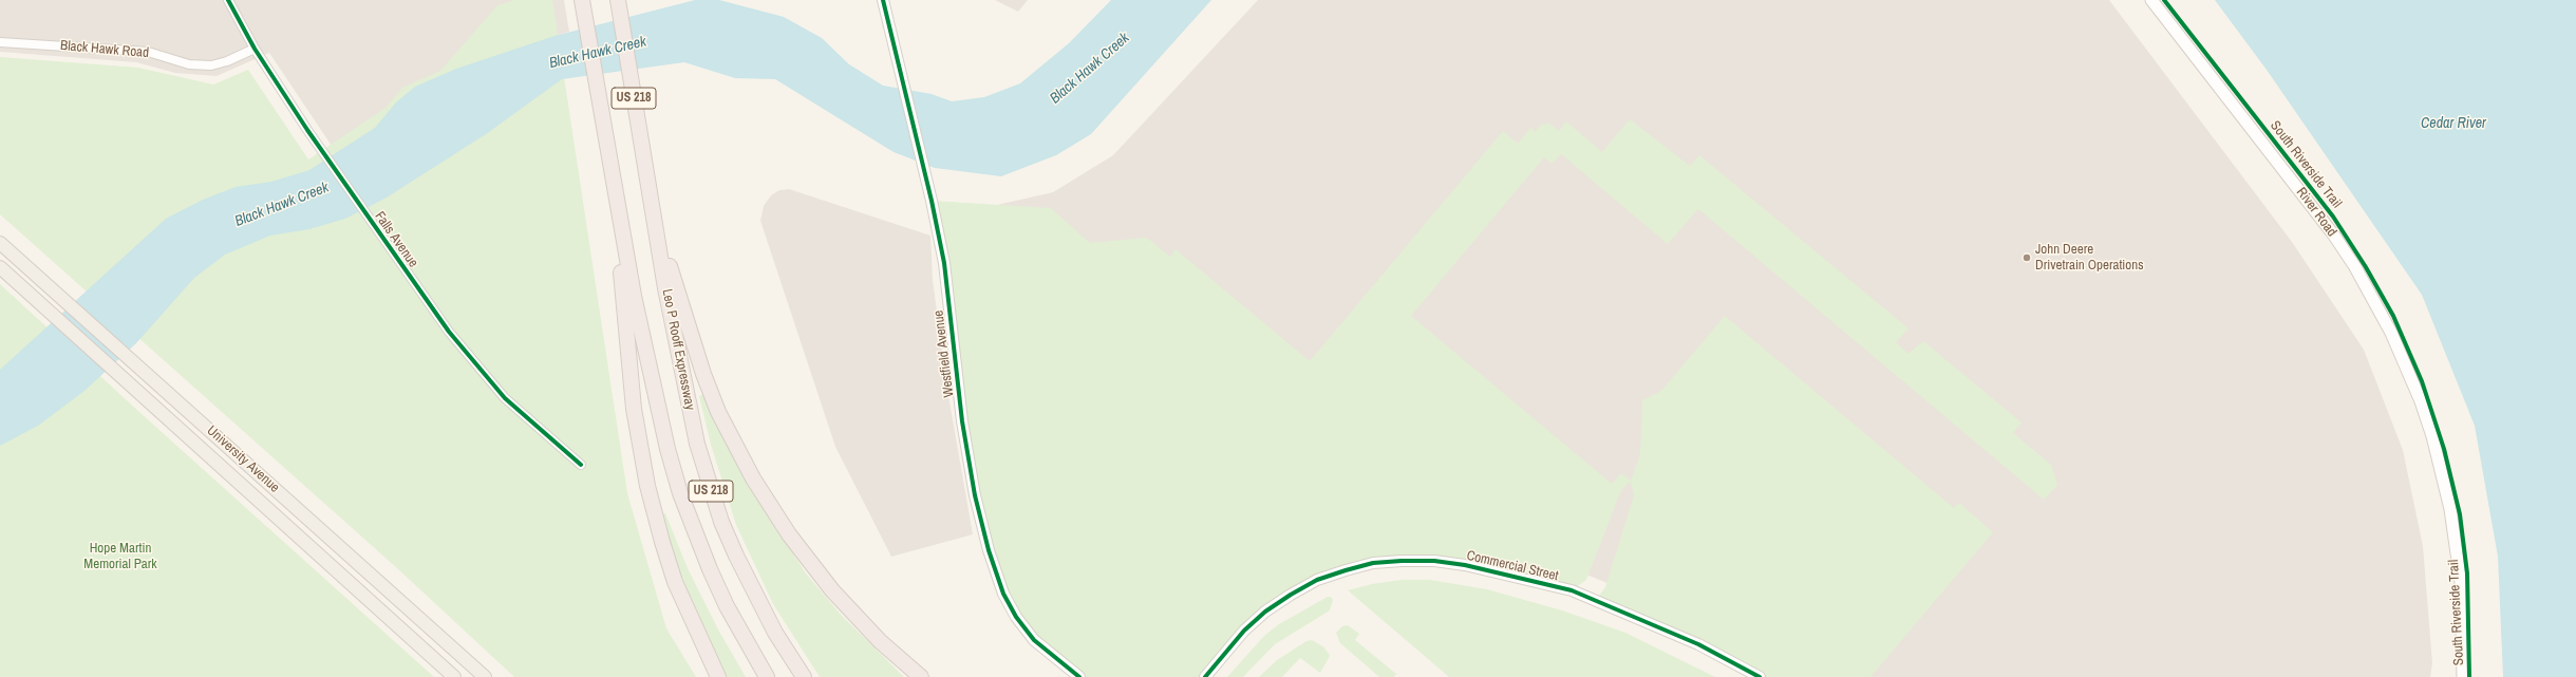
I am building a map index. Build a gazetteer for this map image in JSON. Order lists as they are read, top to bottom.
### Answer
{
  "streets": {
    "highway": ["US 218", "Leo P Rooff Expressway"],
    "main road": ["River Road", "University Avenue"],
    "street": [
      "Black Hawk Road",
      "Falls Avenue",
      "Westfield Avenue",
      "Commercial Street"
    ],
    "cycle path": ["South Riverside Trail"]
  },
  "crossings": [
    ["Black Hawk Road", "Falls Avenue"],
    ["US 218", "Leo P Rooff Expressway"]
  ],
  "water": ["Black Hawk Creek", "Cedar River"],
  "parks": ["Hope Martin Memorial Park"],
  "places": ["John Deere Drivetrain Operations"]
}
